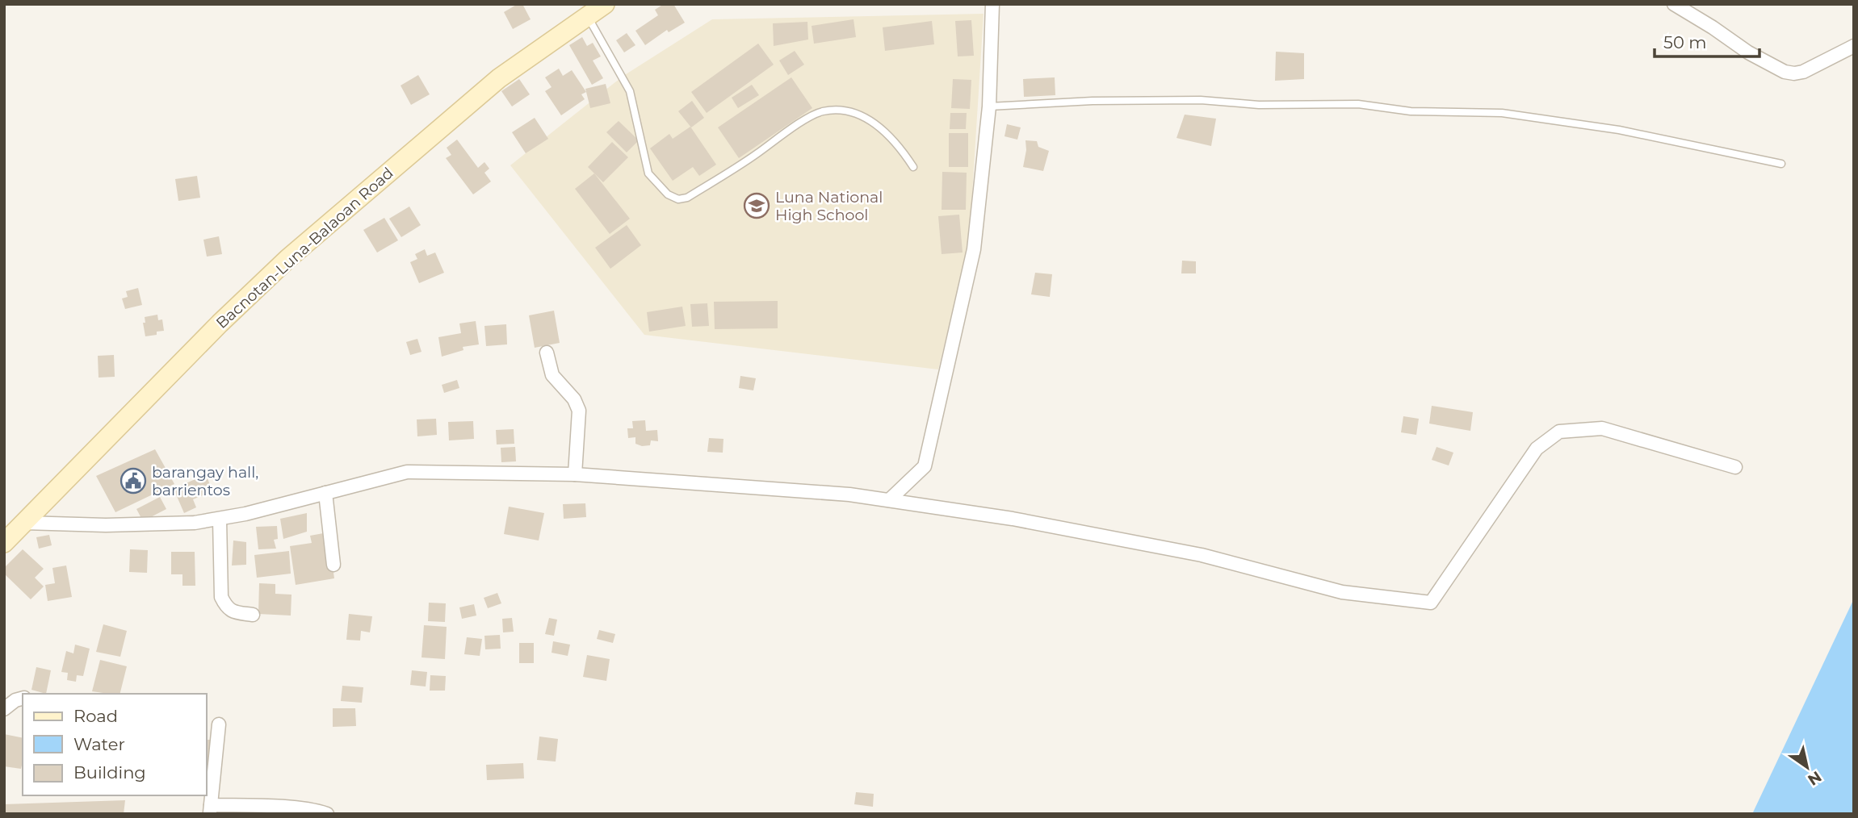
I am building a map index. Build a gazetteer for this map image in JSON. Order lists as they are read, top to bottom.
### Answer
{
  "streets": {
    "main road": ["Bacnotan-Luna-Balaoan Road"]
  },
  "places": {
    "school or university": ["Luna National High School"],
    "public building": ["barangay hall, barrientos"]
  },
  "legend": ["Road", "Water", "Building"],
  "scale_bar": "50 m",
  "north": "bottom right"
}
